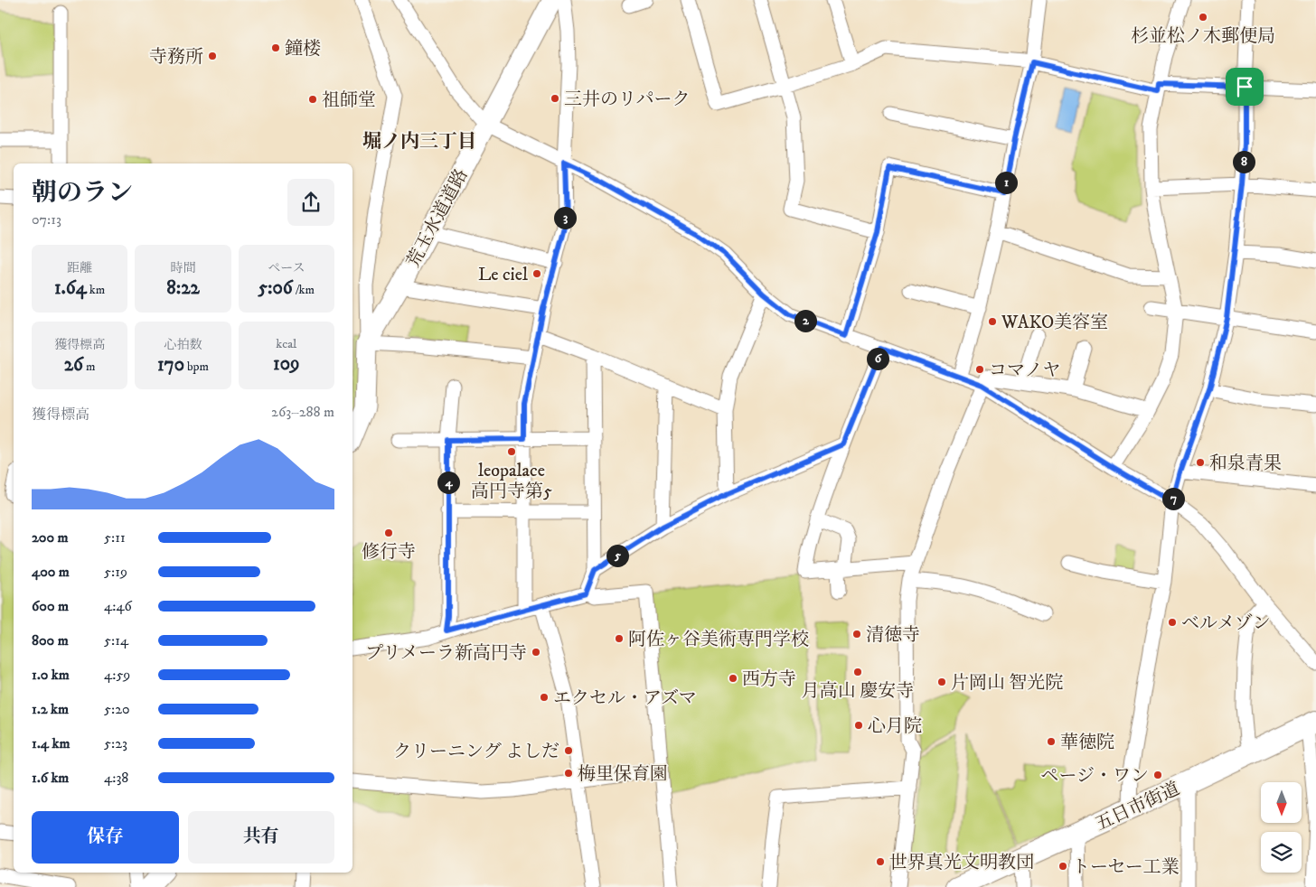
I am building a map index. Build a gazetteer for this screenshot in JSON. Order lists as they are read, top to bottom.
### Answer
{
  "streets": {
    "main road": ["荒玉水道道路", "五日市街道"]
  },
  "districts": ["堀ノ内三丁目"],
  "places": [
    "杉並松ノ木郵便局",
    "鐘楼",
    "寺務所",
    "三井のリパーク",
    "祖師堂",
    "Le ciel",
    "WAKO美容室",
    "コマノヤ",
    "leopalace 高円寺第5",
    "和泉青果",
    "修行寺",
    "ベルメゾン",
    "清徳寺",
    "阿佐ヶ谷美術専門学校",
    "プリメーラ新高円寺",
    "月高山 慶安寺",
    "西方寺",
    "片岡山 智光院",
    "エクセル・アズマ",
    "心月院",
    "華徳院",
    "クリーニング よしだ",
    "梅里保育園",
    "ページ・ワン",
    "世界真光文明教団",
    "トーセー工業"
  ],
  "north": "bottom",
  "page": {
    "pins": [
      "8",
      "1",
      "3",
      "2",
      "6",
      "4",
      "7",
      "5"
    ],
    "heading": ["朝のラン", "07:13"],
    "stats": [
      ["距離", "1.64 km"],
      ["時間", "8:22"],
      ["ペース", "5:06 /km"],
      ["獲得標高", "26 m"],
      ["心拍数", "170 bpm"],
      ["kcal", "109"]
    ],
    "chart": ["獲得標高", "263–288 m"],
    "list": [
      {
        "name": "200 m",
        "note": "5:11"
      },
      {
        "name": "400 m",
        "note": "5:19"
      },
      {
        "name": "600 m",
        "note": "4:46"
      },
      {
        "name": "800 m",
        "note": "5:14"
      },
      {
        "name": "1.0 km",
        "note": "4:59"
      },
      {
        "name": "1.2 km",
        "note": "5:20"
      },
      {
        "name": "1.4 km",
        "note": "5:23"
      },
      {
        "name": "1.6 km",
        "note": "4:38"
      }
    ],
    "buttons": ["保存", "共有"]
  }
}
